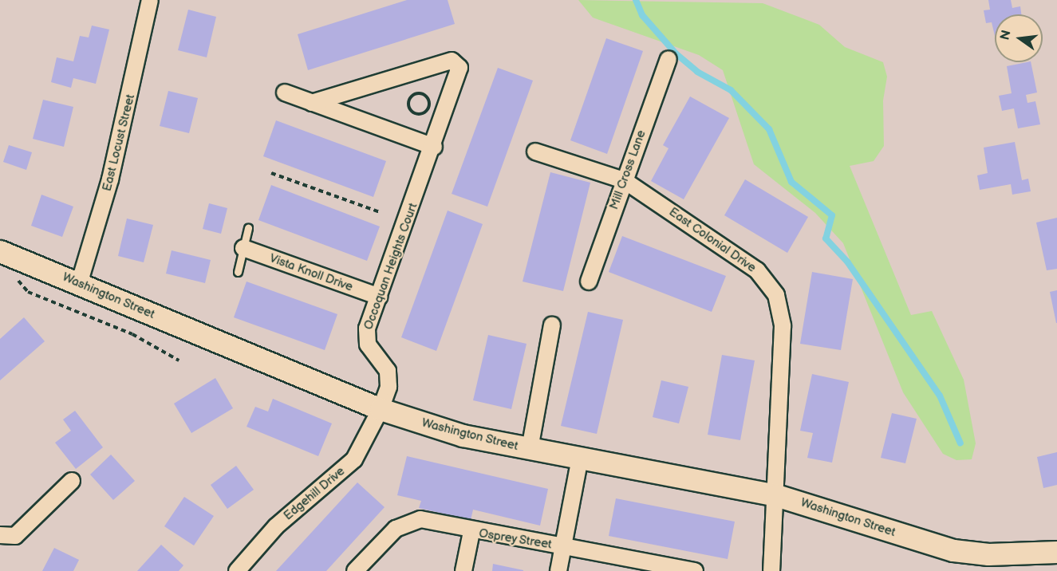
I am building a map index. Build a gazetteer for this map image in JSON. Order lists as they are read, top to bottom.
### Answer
{
  "streets": {
    "street": [
      "East Locust Street",
      "Mill Cross Lane",
      "East Colonial Drive",
      "Occoquan Heights Court",
      "Vista Knoll Drive",
      "Washington Street",
      "Edgehill Drive",
      "Osprey Street"
    ]
  },
  "crossings": [
    ["East Locust Street", "Washington Street"],
    ["Mill Cross Lane", "East Colonial Drive"],
    ["East Colonial Drive", "Washington Street"],
    ["Occoquan Heights Court", "Vista Knoll Drive"],
    ["Occoquan Heights Court", "Washington Street"],
    ["Occoquan Heights Court", "Edgehill Drive"],
    ["Washington Street", "Edgehill Drive"]
  ],
  "north": "left"
}
